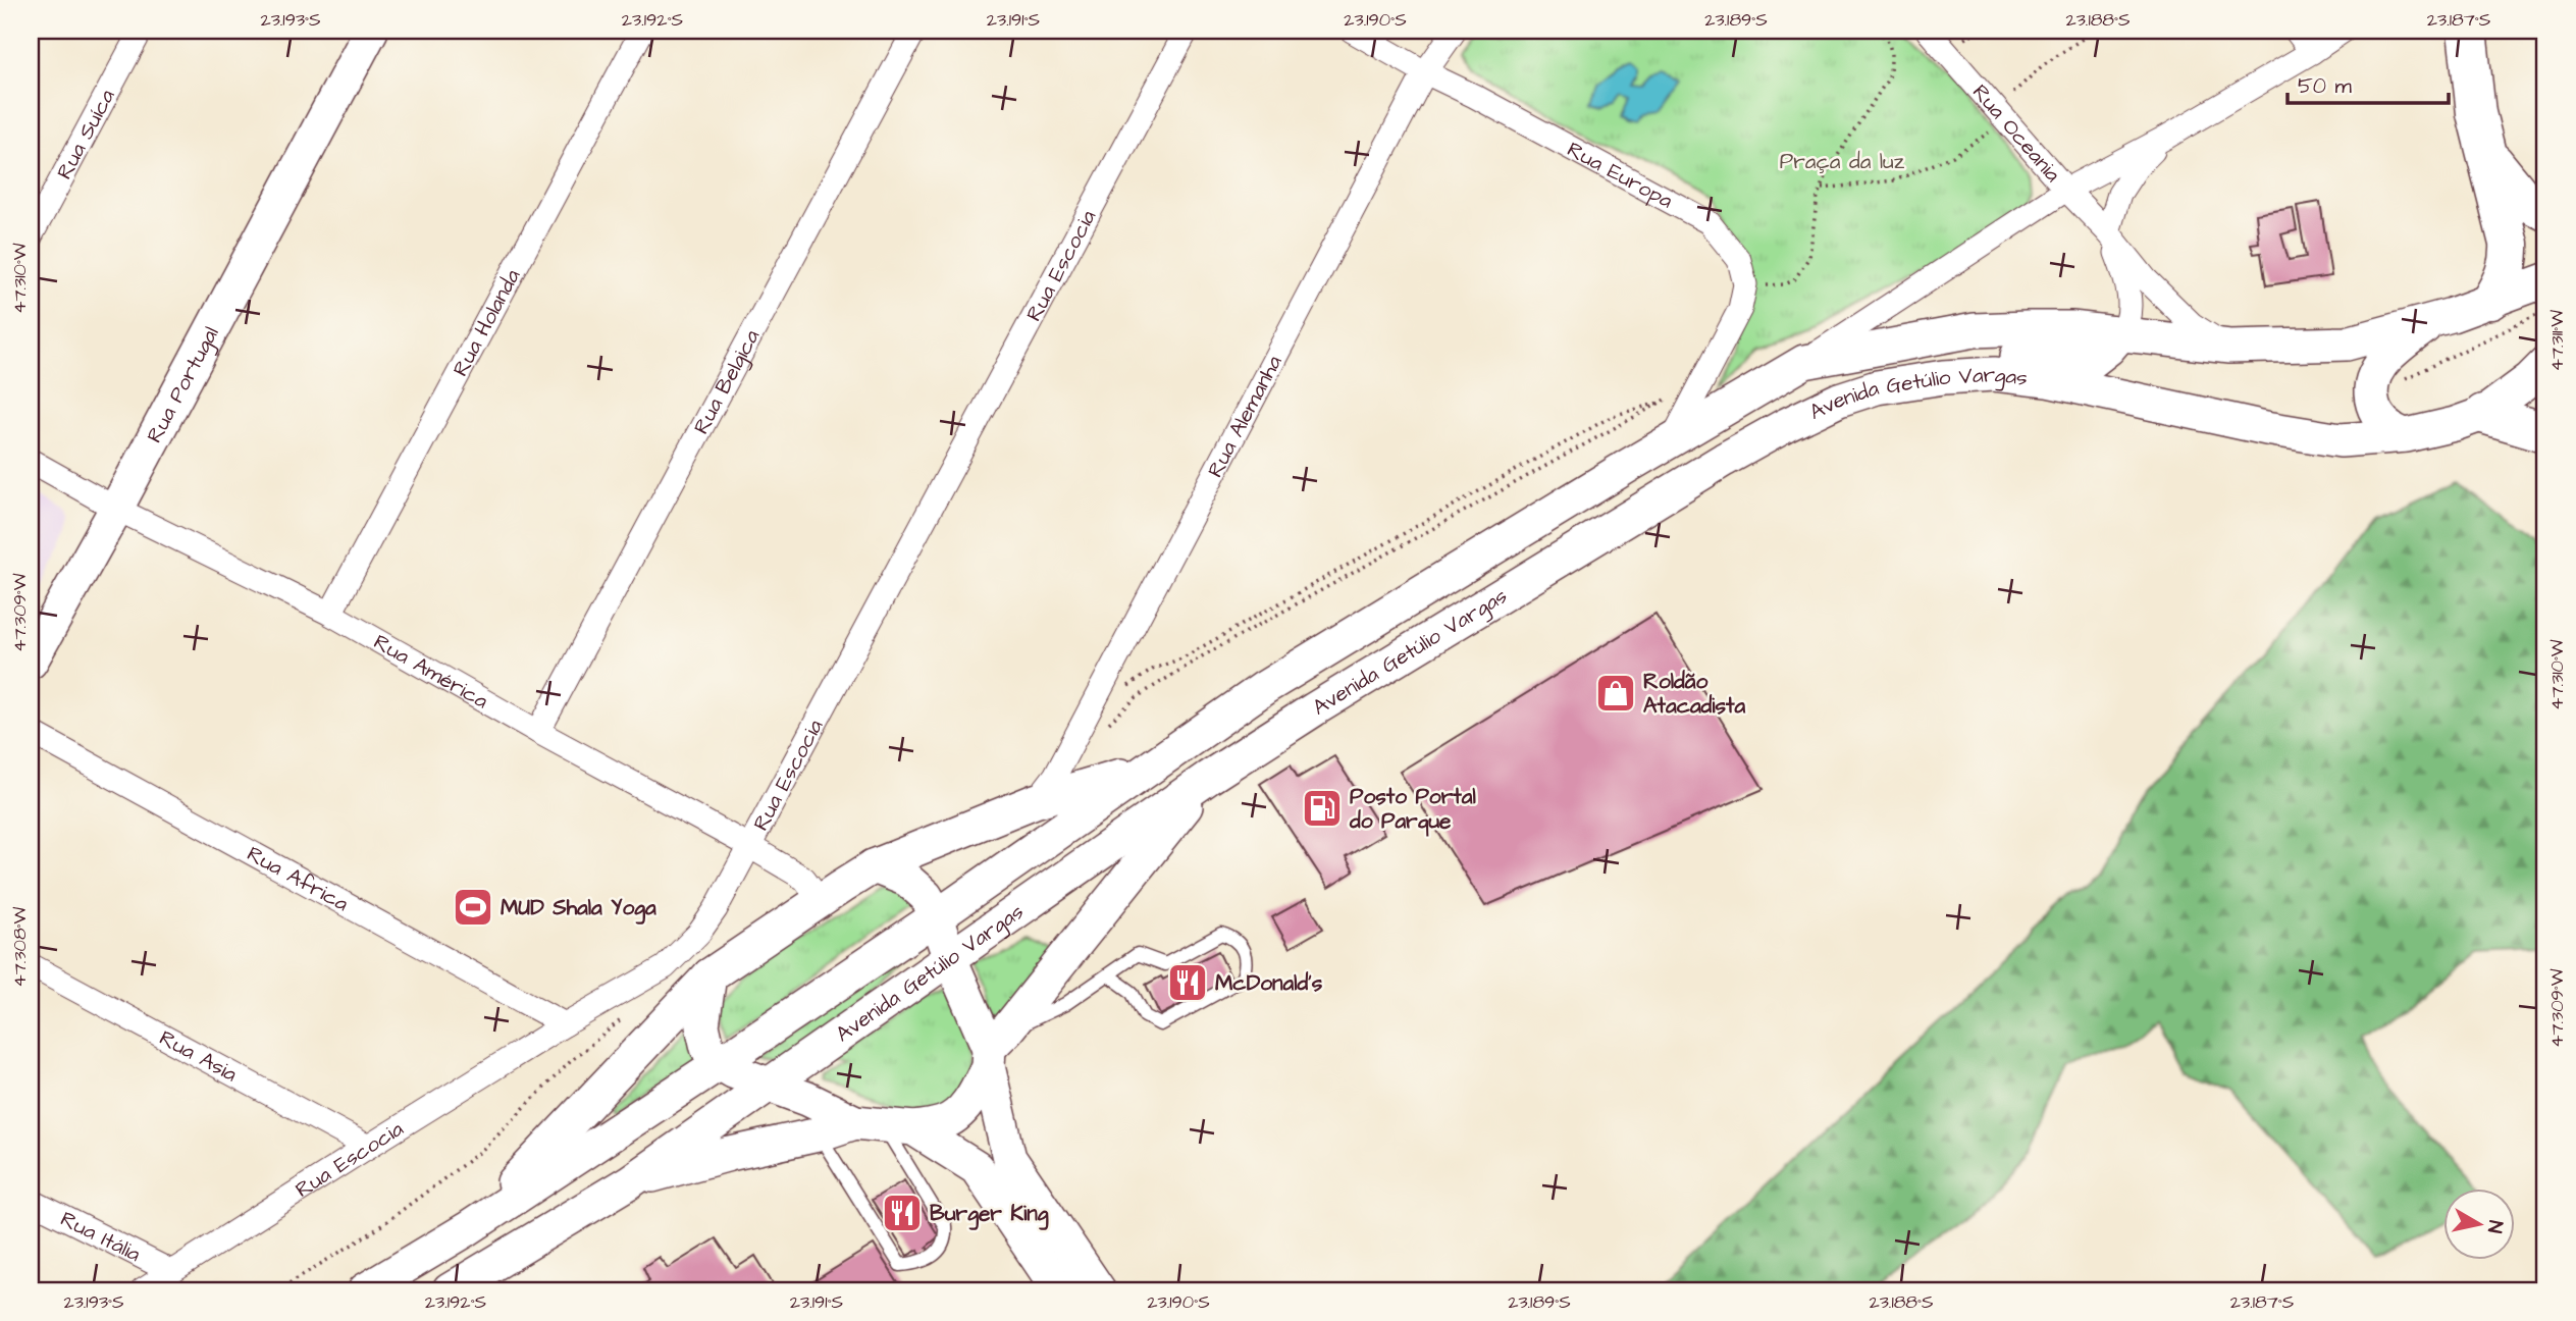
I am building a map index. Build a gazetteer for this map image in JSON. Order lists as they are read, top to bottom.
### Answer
{
  "streets": {
    "main road": ["Rua Portugal", "Avenida Getúlio Vargas"],
    "street": [
      "Rua Oceania",
      "Rua Suíca",
      "Rua Europa",
      "Rua Escocia",
      "Rua Holanda",
      "Rua Belgica",
      "Rua Alemanha",
      "Rua América",
      "Rua Africa",
      "Rua Asia",
      "Rua Itália"
    ]
  },
  "crossings": [
    ["Rua Oceania", "Avenida Getúlio Vargas"],
    ["Rua Europa", "Rua Alemanha"],
    ["Rua Escocia", "Rua América"],
    ["Rua Escocia", "Rua Africa"],
    ["Rua Escocia", "Rua Asia"],
    ["Rua Escocia", "Rua Itália"],
    ["Rua Holanda", "Rua América"],
    ["Rua Belgica", "Rua América"],
    ["Rua Portugal", "Rua América"]
  ],
  "parks": ["Praça da luz"],
  "places": {
    "shop": ["Roldão Atacadista"],
    "fuel station": ["Posto Portal do Parque"],
    "sports": ["MUD Shala Yoga"],
    "restaurant": ["McDonald's", "Burger King"]
  },
  "scale_bar": "50 m",
  "north": "right",
  "coordinates": [
    "23.193°S",
    "23.192°S",
    "23.191°S",
    "23.190°S",
    "23.189°S",
    "23.188°S",
    "23.187°S",
    "47.310°W",
    "47.311°W",
    "47.309°W",
    "47.308°W"
  ]
}
